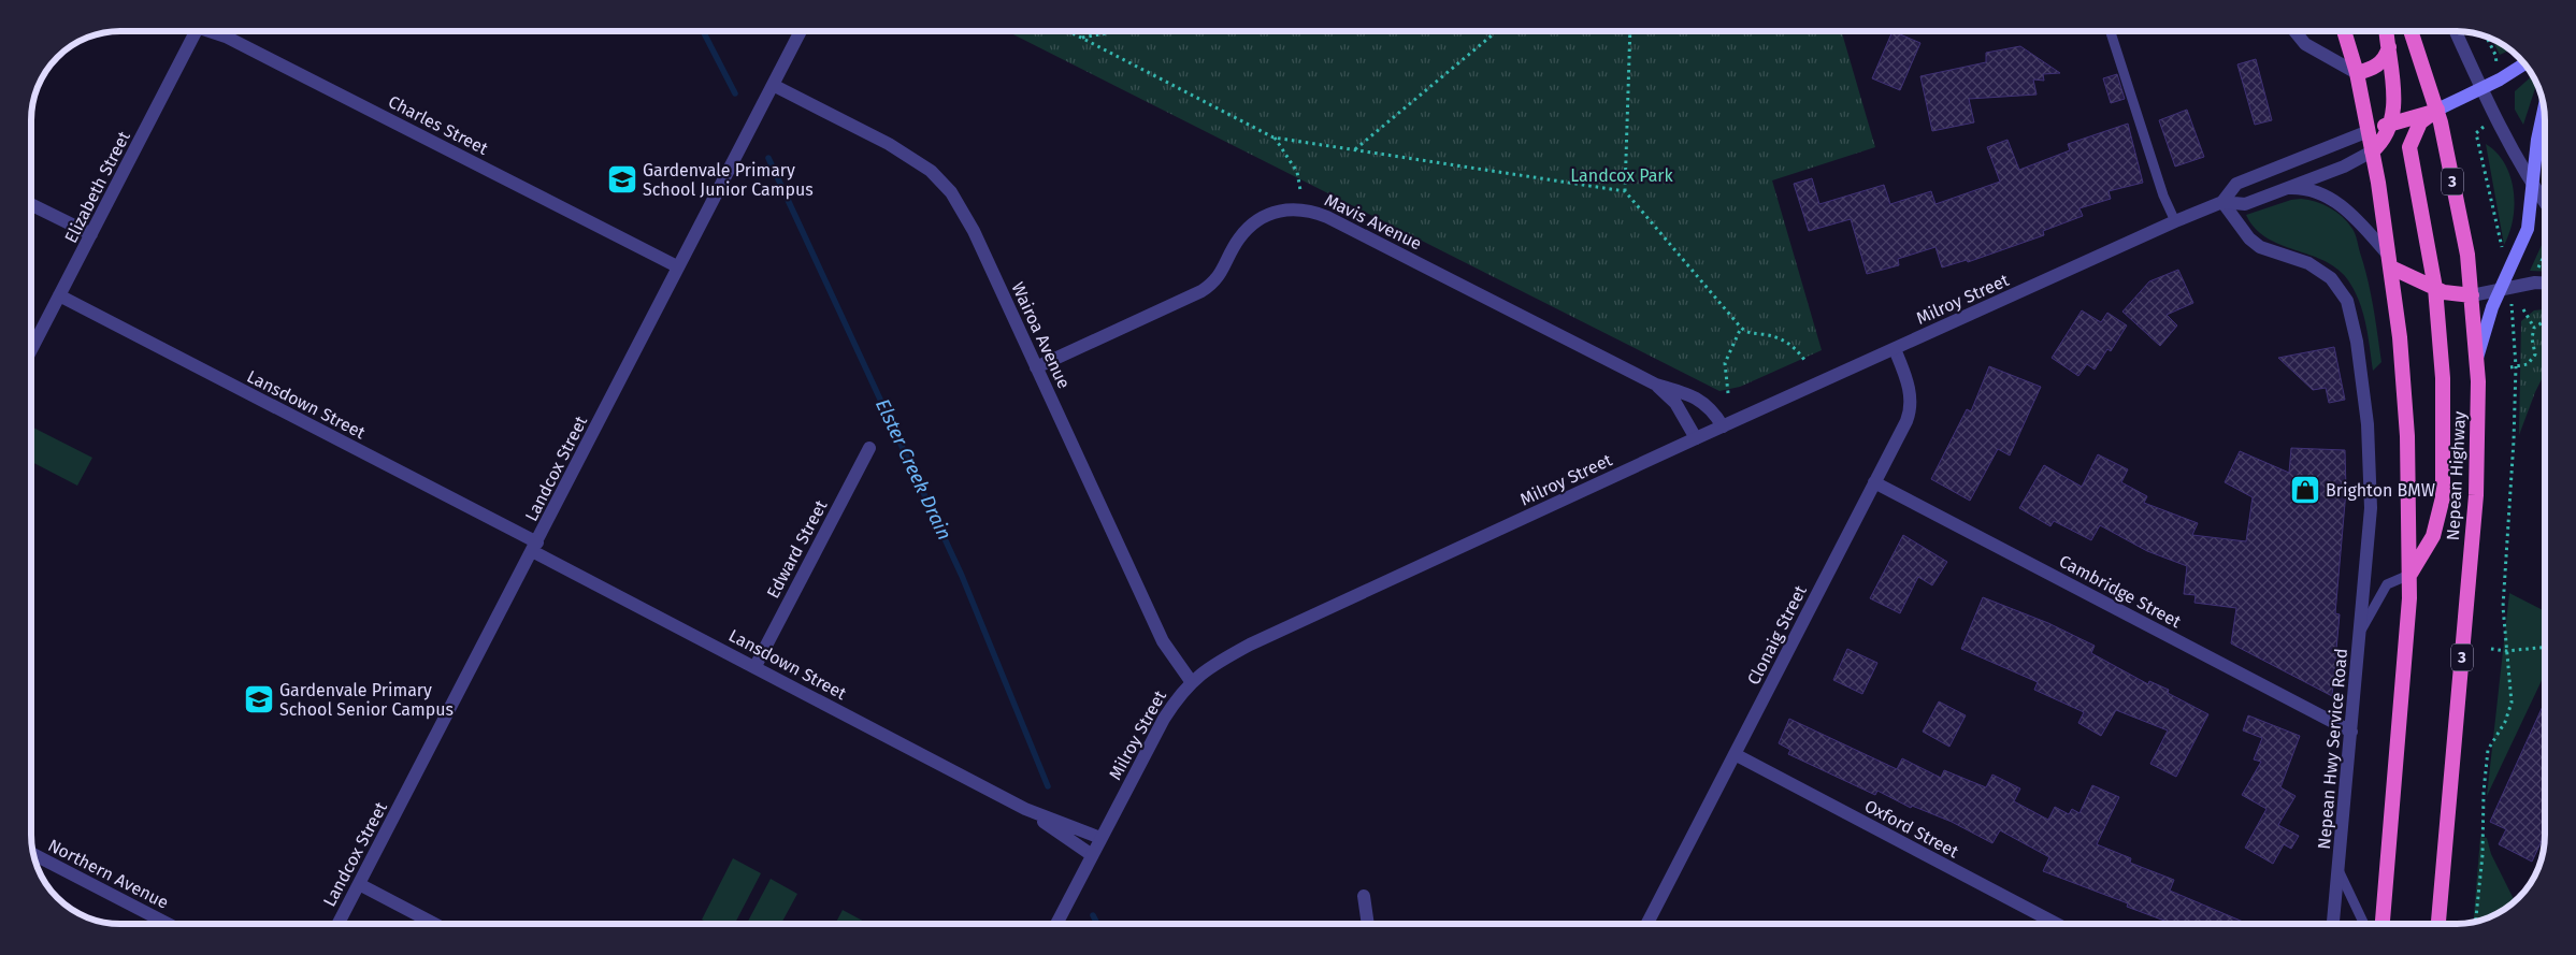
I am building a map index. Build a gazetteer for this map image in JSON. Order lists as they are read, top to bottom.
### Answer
{
  "streets": {
    "highway": ["3", "Nepean Highway"],
    "street": [
      "Charles Street",
      "Elizabeth Street",
      "Mavis Avenue",
      "Milroy Street",
      "Wairoa Avenue",
      "Lansdown Street",
      "Landcox Street",
      "Edward Street",
      "Cambridge Street",
      "Clonaig Street",
      "Nepean Hwy Service Road",
      "Oxford Street",
      "Northern Avenue"
    ]
  },
  "crossings": [
    ["Charles Street", "Landcox Street"],
    ["Elizabeth Street", "Lansdown Street"],
    ["Mavis Avenue", "Milroy Street"],
    ["Mavis Avenue", "Wairoa Avenue"],
    ["Milroy Street", "Wairoa Avenue"],
    ["Milroy Street", "Lansdown Street"],
    ["Milroy Street", "Clonaig Street"],
    ["Milroy Street", "Nepean Hwy Service Road"],
    ["Wairoa Avenue", "Landcox Street"],
    ["Lansdown Street", "Landcox Street"],
    ["Lansdown Street", "Edward Street"],
    ["Cambridge Street", "Clonaig Street"],
    ["Cambridge Street", "Nepean Hwy Service Road"],
    ["Clonaig Street", "Oxford Street"]
  ],
  "water": ["Elster Creek Drain"],
  "parks": ["Landcox Park"],
  "places": {
    "school or university": ["Gardenvale Primary School Junior Campus", "Gardenvale Primary School Senior Campus"],
    "shop": ["Brighton BMW"]
  }
}
